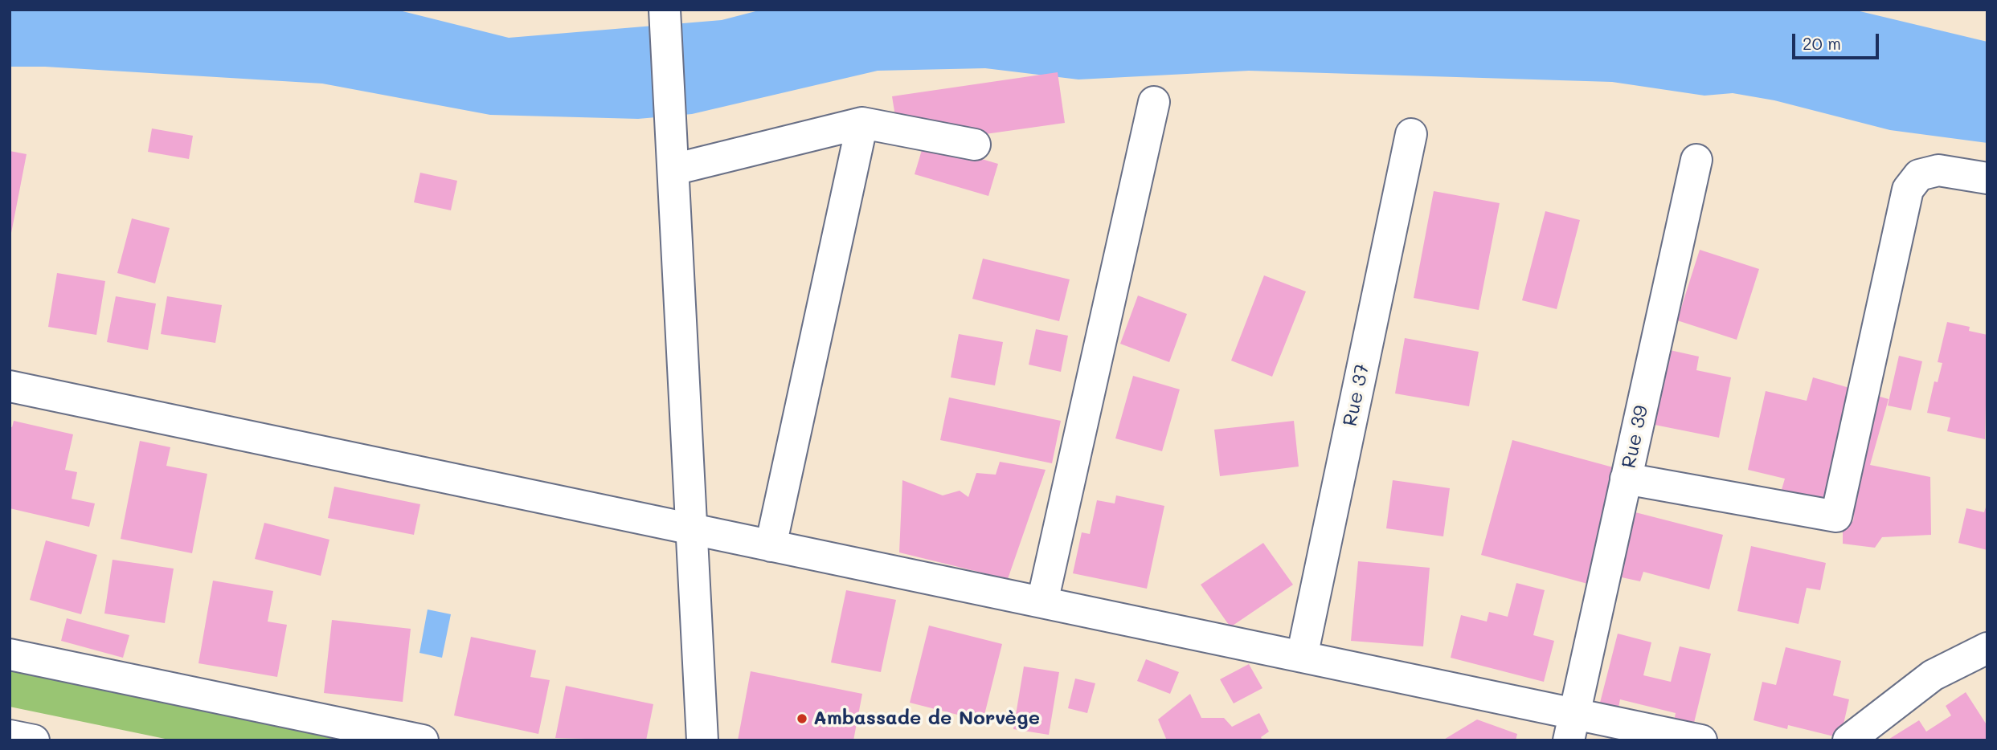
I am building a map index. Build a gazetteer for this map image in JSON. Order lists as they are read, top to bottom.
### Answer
{
  "streets": {
    "street": ["Rue 37", "Rue 39"]
  },
  "places": ["Ambassade de Norvège"],
  "scale_bar": "20 m"
}
